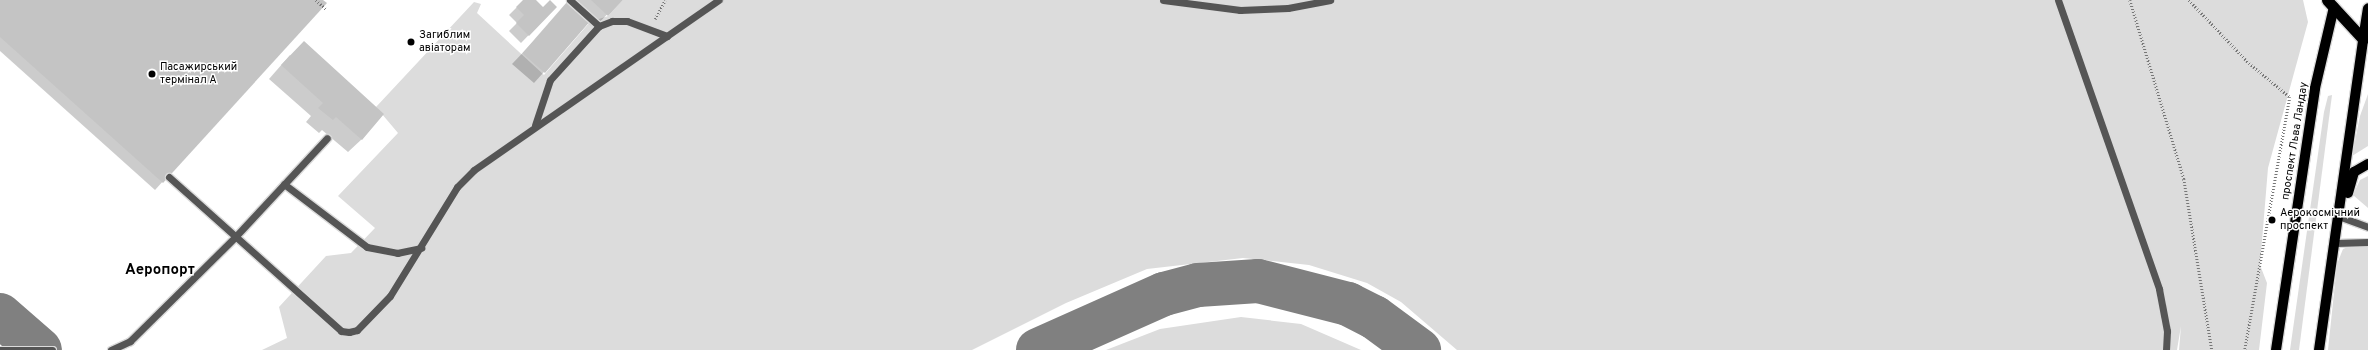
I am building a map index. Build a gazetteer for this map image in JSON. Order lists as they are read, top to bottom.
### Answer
{
  "streets": {
    "main road": ["проспект Льва Ландау"]
  },
  "districts": ["Аеропорт"],
  "places": ["Загиблим авіаторам", "Пасажирський термінал A", "Аерокосмічний проспект"]
}
